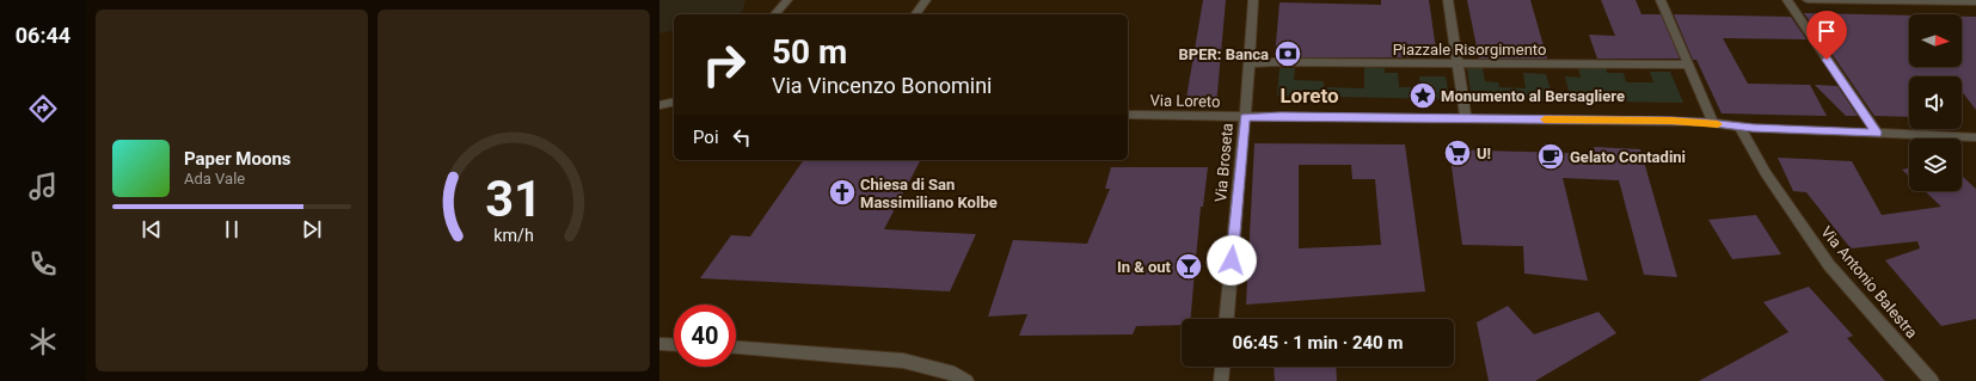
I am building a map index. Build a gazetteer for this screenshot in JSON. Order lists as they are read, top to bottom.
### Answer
{
  "streets": {
    "street": [
      "Piazzale Risorgimento",
      "Via Loreto",
      "Via Broseta",
      "Via Antonio Balestra"
    ]
  },
  "crossings": [
    ["Piazzale Risorgimento", "Via Broseta"],
    ["Via Loreto", "Via Broseta"],
    ["Via Loreto", "Via Antonio Balestra"]
  ],
  "districts": ["Loreto"],
  "places": {
    "bank": ["BPER: Banca"],
    "place": ["Monumento al Bersagliere"],
    "supermarket": ["U!"],
    "cafe": ["Gelato Contadini"],
    "church": ["Chiesa di San Massimiliano Kolbe"],
    "bar": ["In & out"]
  },
  "north": "right",
  "page": {
    "tabs": "06:44",
    "turn": ["50 m", "Via Vincenzo Bonomini"],
    "then": "Poi",
    "song": ["Paper Moons", "Ada Vale"],
    "limit": "40",
    "trip": "06:45 · 1 min · 240 m",
    "gauge": ["31", "km/h"]
  }
}
